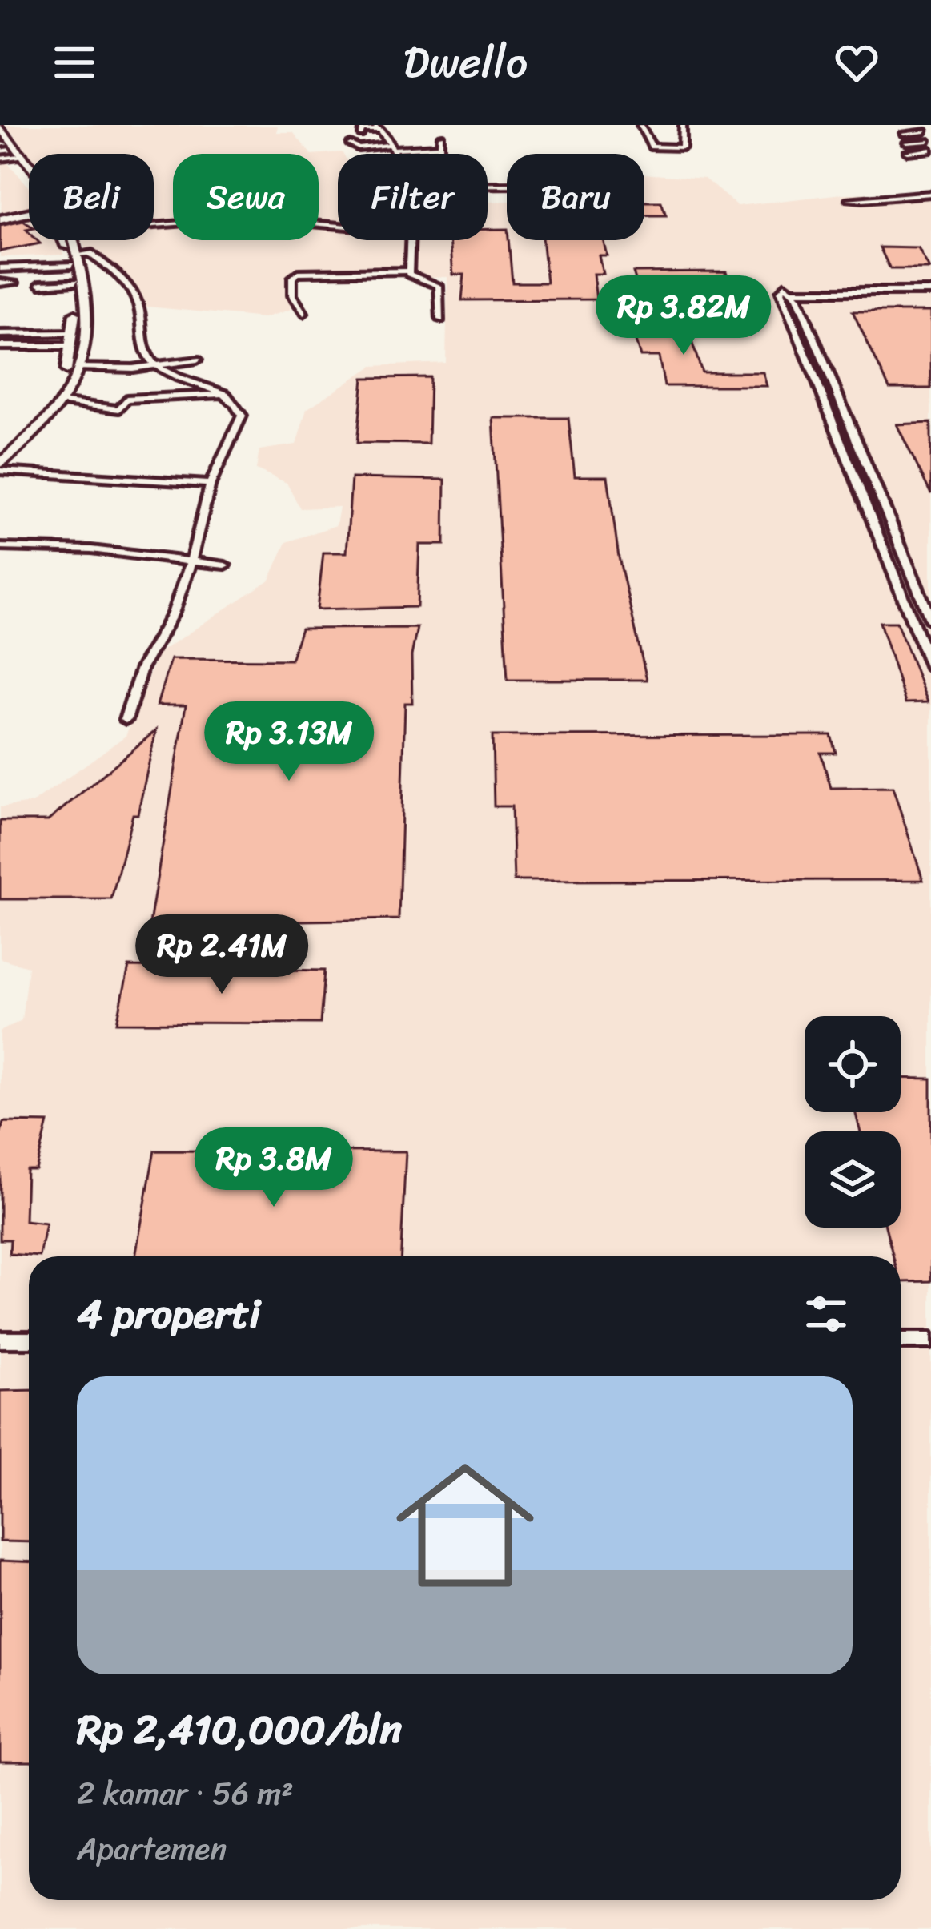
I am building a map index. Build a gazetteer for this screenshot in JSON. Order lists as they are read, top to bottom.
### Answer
{
  "page": {
    "header": "Dwello",
    "chip": [
      "Beli",
      "Sewa",
      "Filter",
      "Baru"
    ],
    "price": [
      "Rp 3.82M",
      "Rp 3.13M",
      "Rp 2.41M",
      "Rp 3.8M"
    ],
    "heading": "4 properti",
    "list": [
      {
        "name": "Rp 2,410,000/bln",
        "note": "2 kamar · 56 m² · Apartemen"
      }
    ]
  }
}
